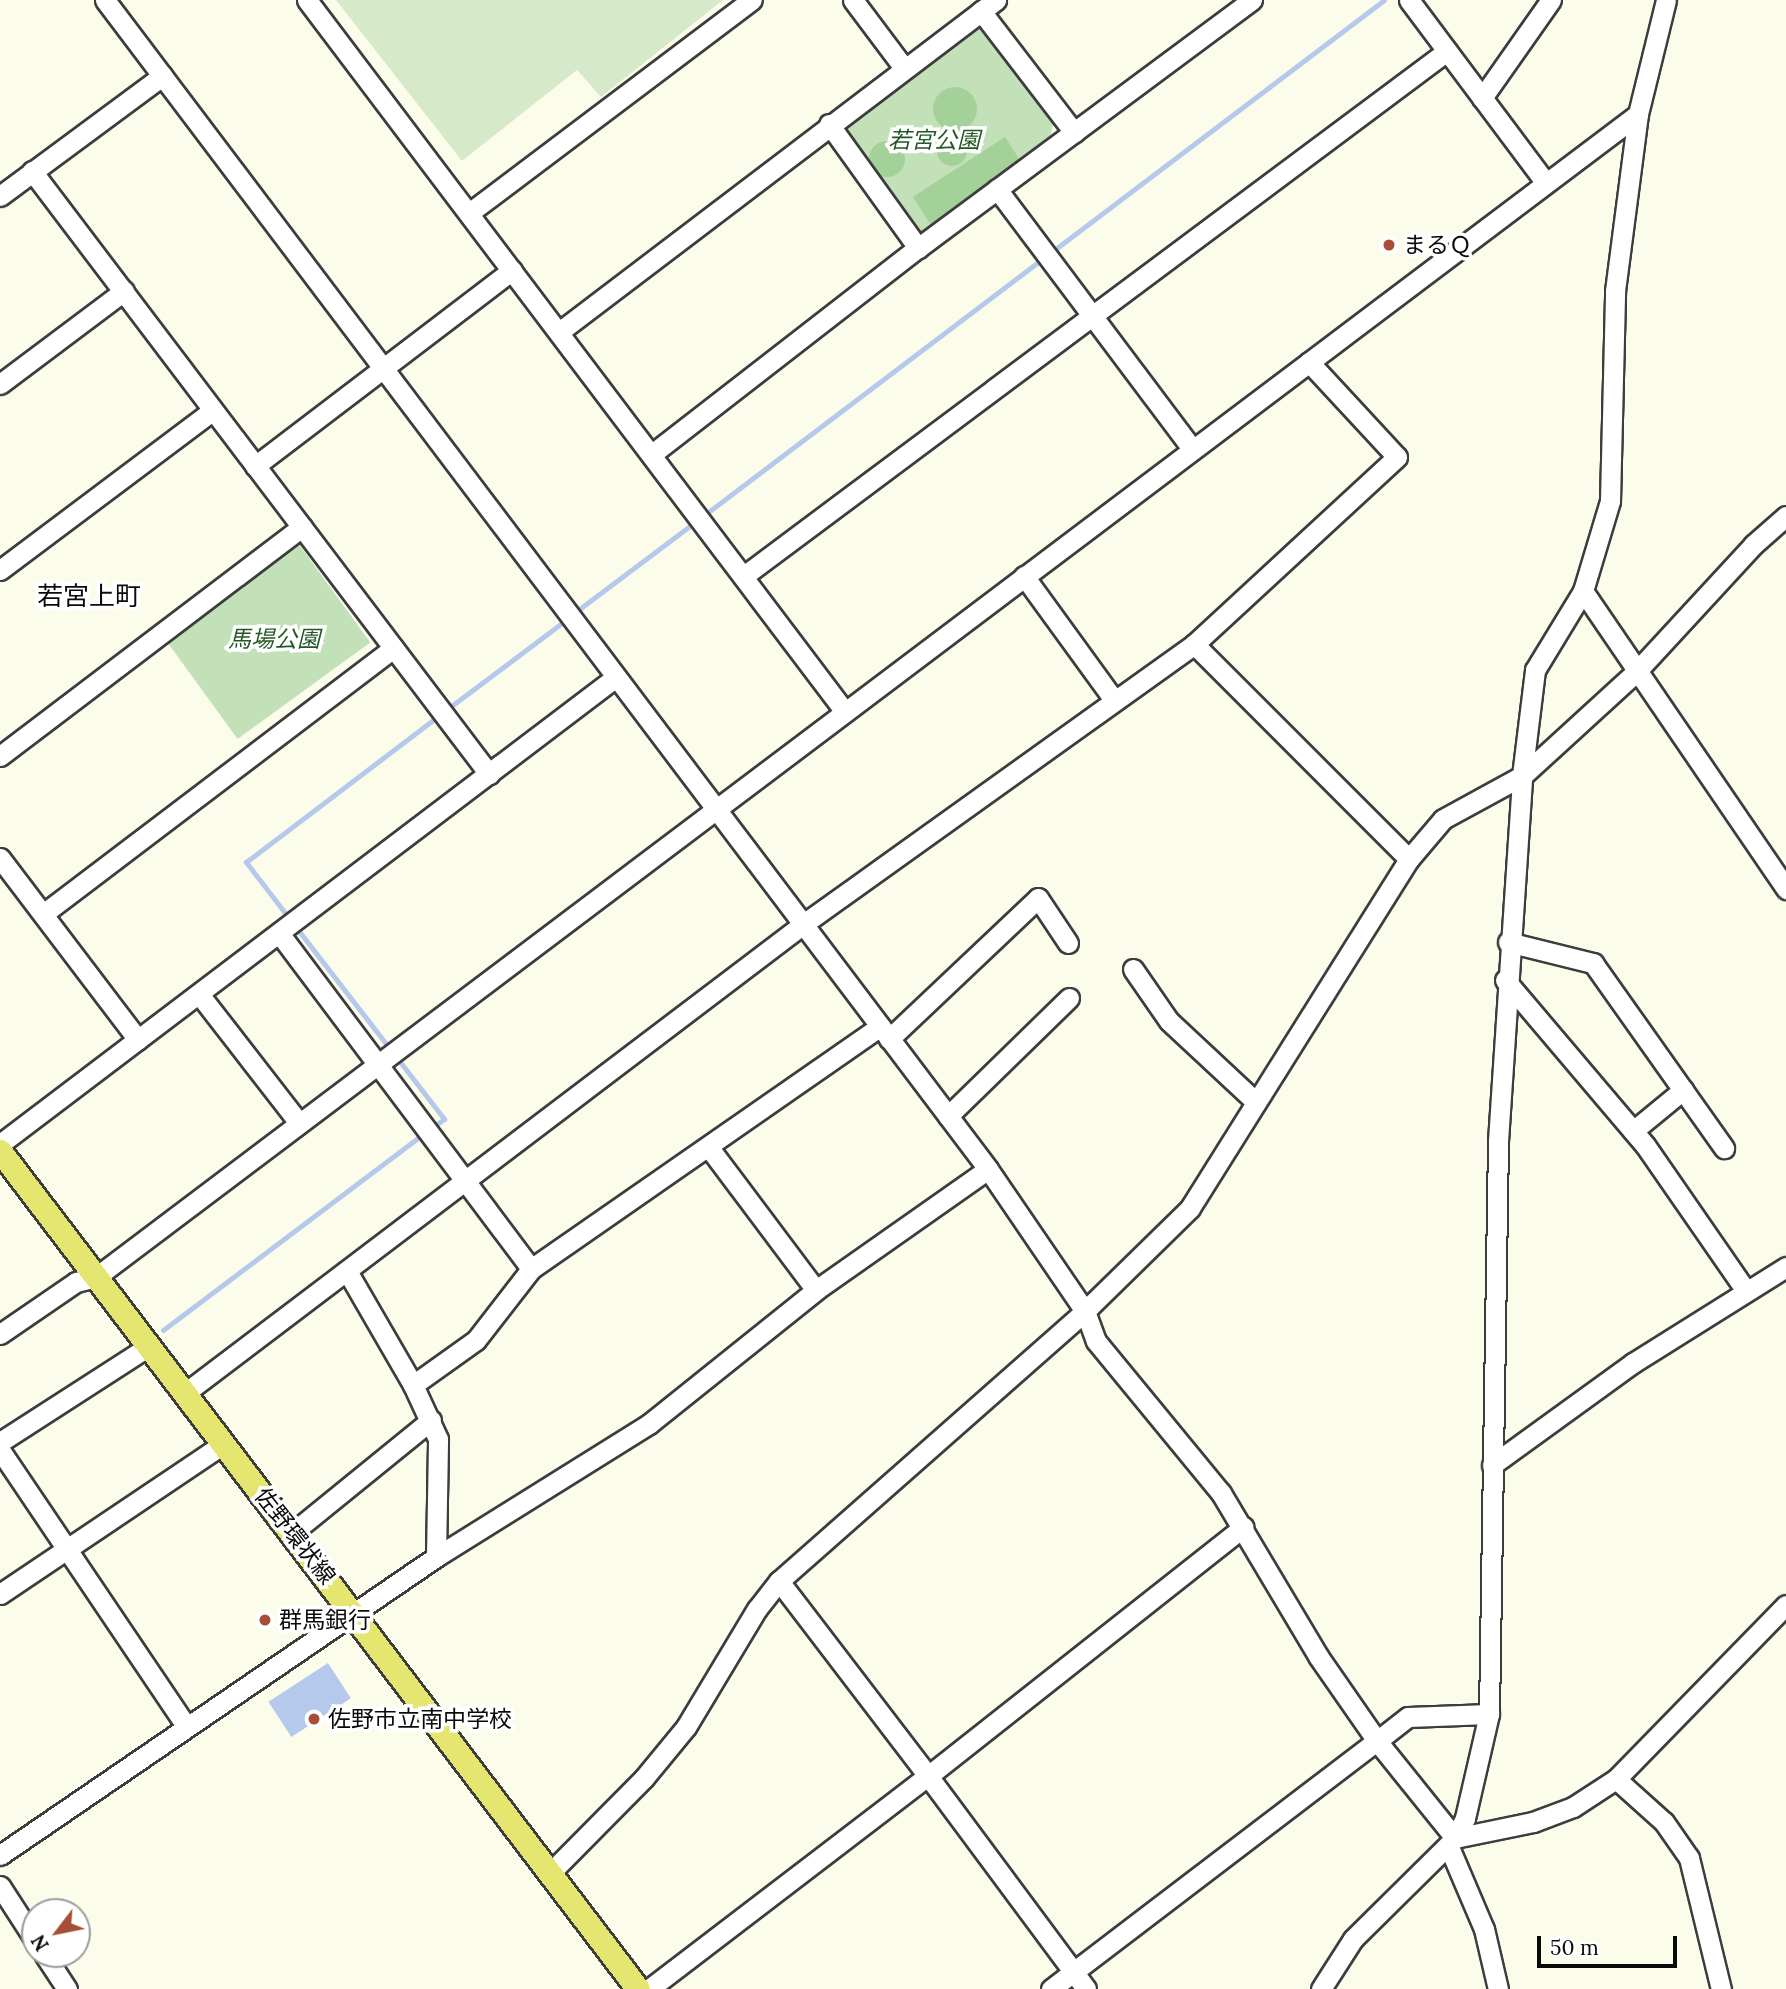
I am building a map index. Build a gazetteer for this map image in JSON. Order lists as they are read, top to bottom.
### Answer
{
  "streets": {
    "main road": ["佐野環状線"]
  },
  "districts": ["若宮上町"],
  "parks": ["若宮公園", "馬場公園"],
  "places": ["まるＱ", "群馬銀行", "佐野市立南中学校"],
  "scale_bar": "50 m",
  "north": "bottom left"
}
